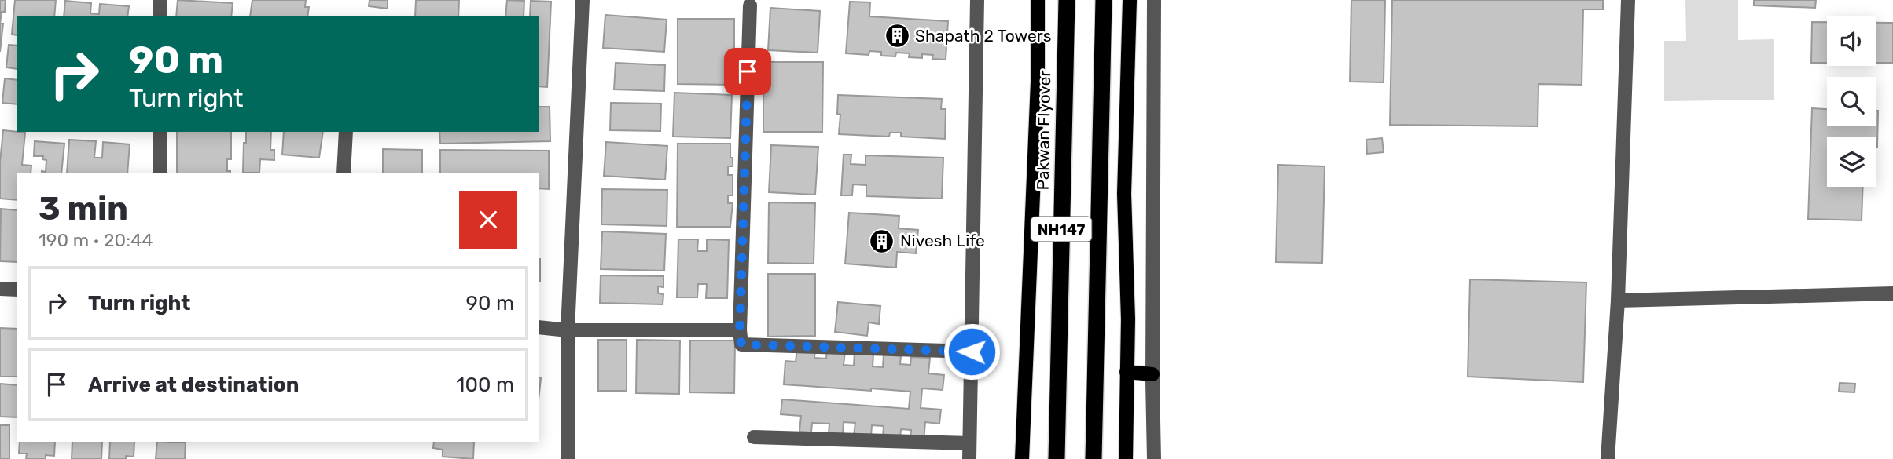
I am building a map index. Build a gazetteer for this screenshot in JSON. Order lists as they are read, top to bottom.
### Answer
{
  "streets": {
    "highway": ["Pakwan Flyover", "NH147"]
  },
  "places": {
    "building": ["Shapath 2 Towers", "Nivesh Life"]
  },
  "page": {
    "turn": ["90 m", "Turn right"],
    "heading": ["3 min", "190 m · 20:44"],
    "list": [
      {
        "name": "Turn right",
        "value": "90 m"
      },
      {
        "name": "Arrive at destination",
        "value": "100 m"
      }
    ]
  }
}
